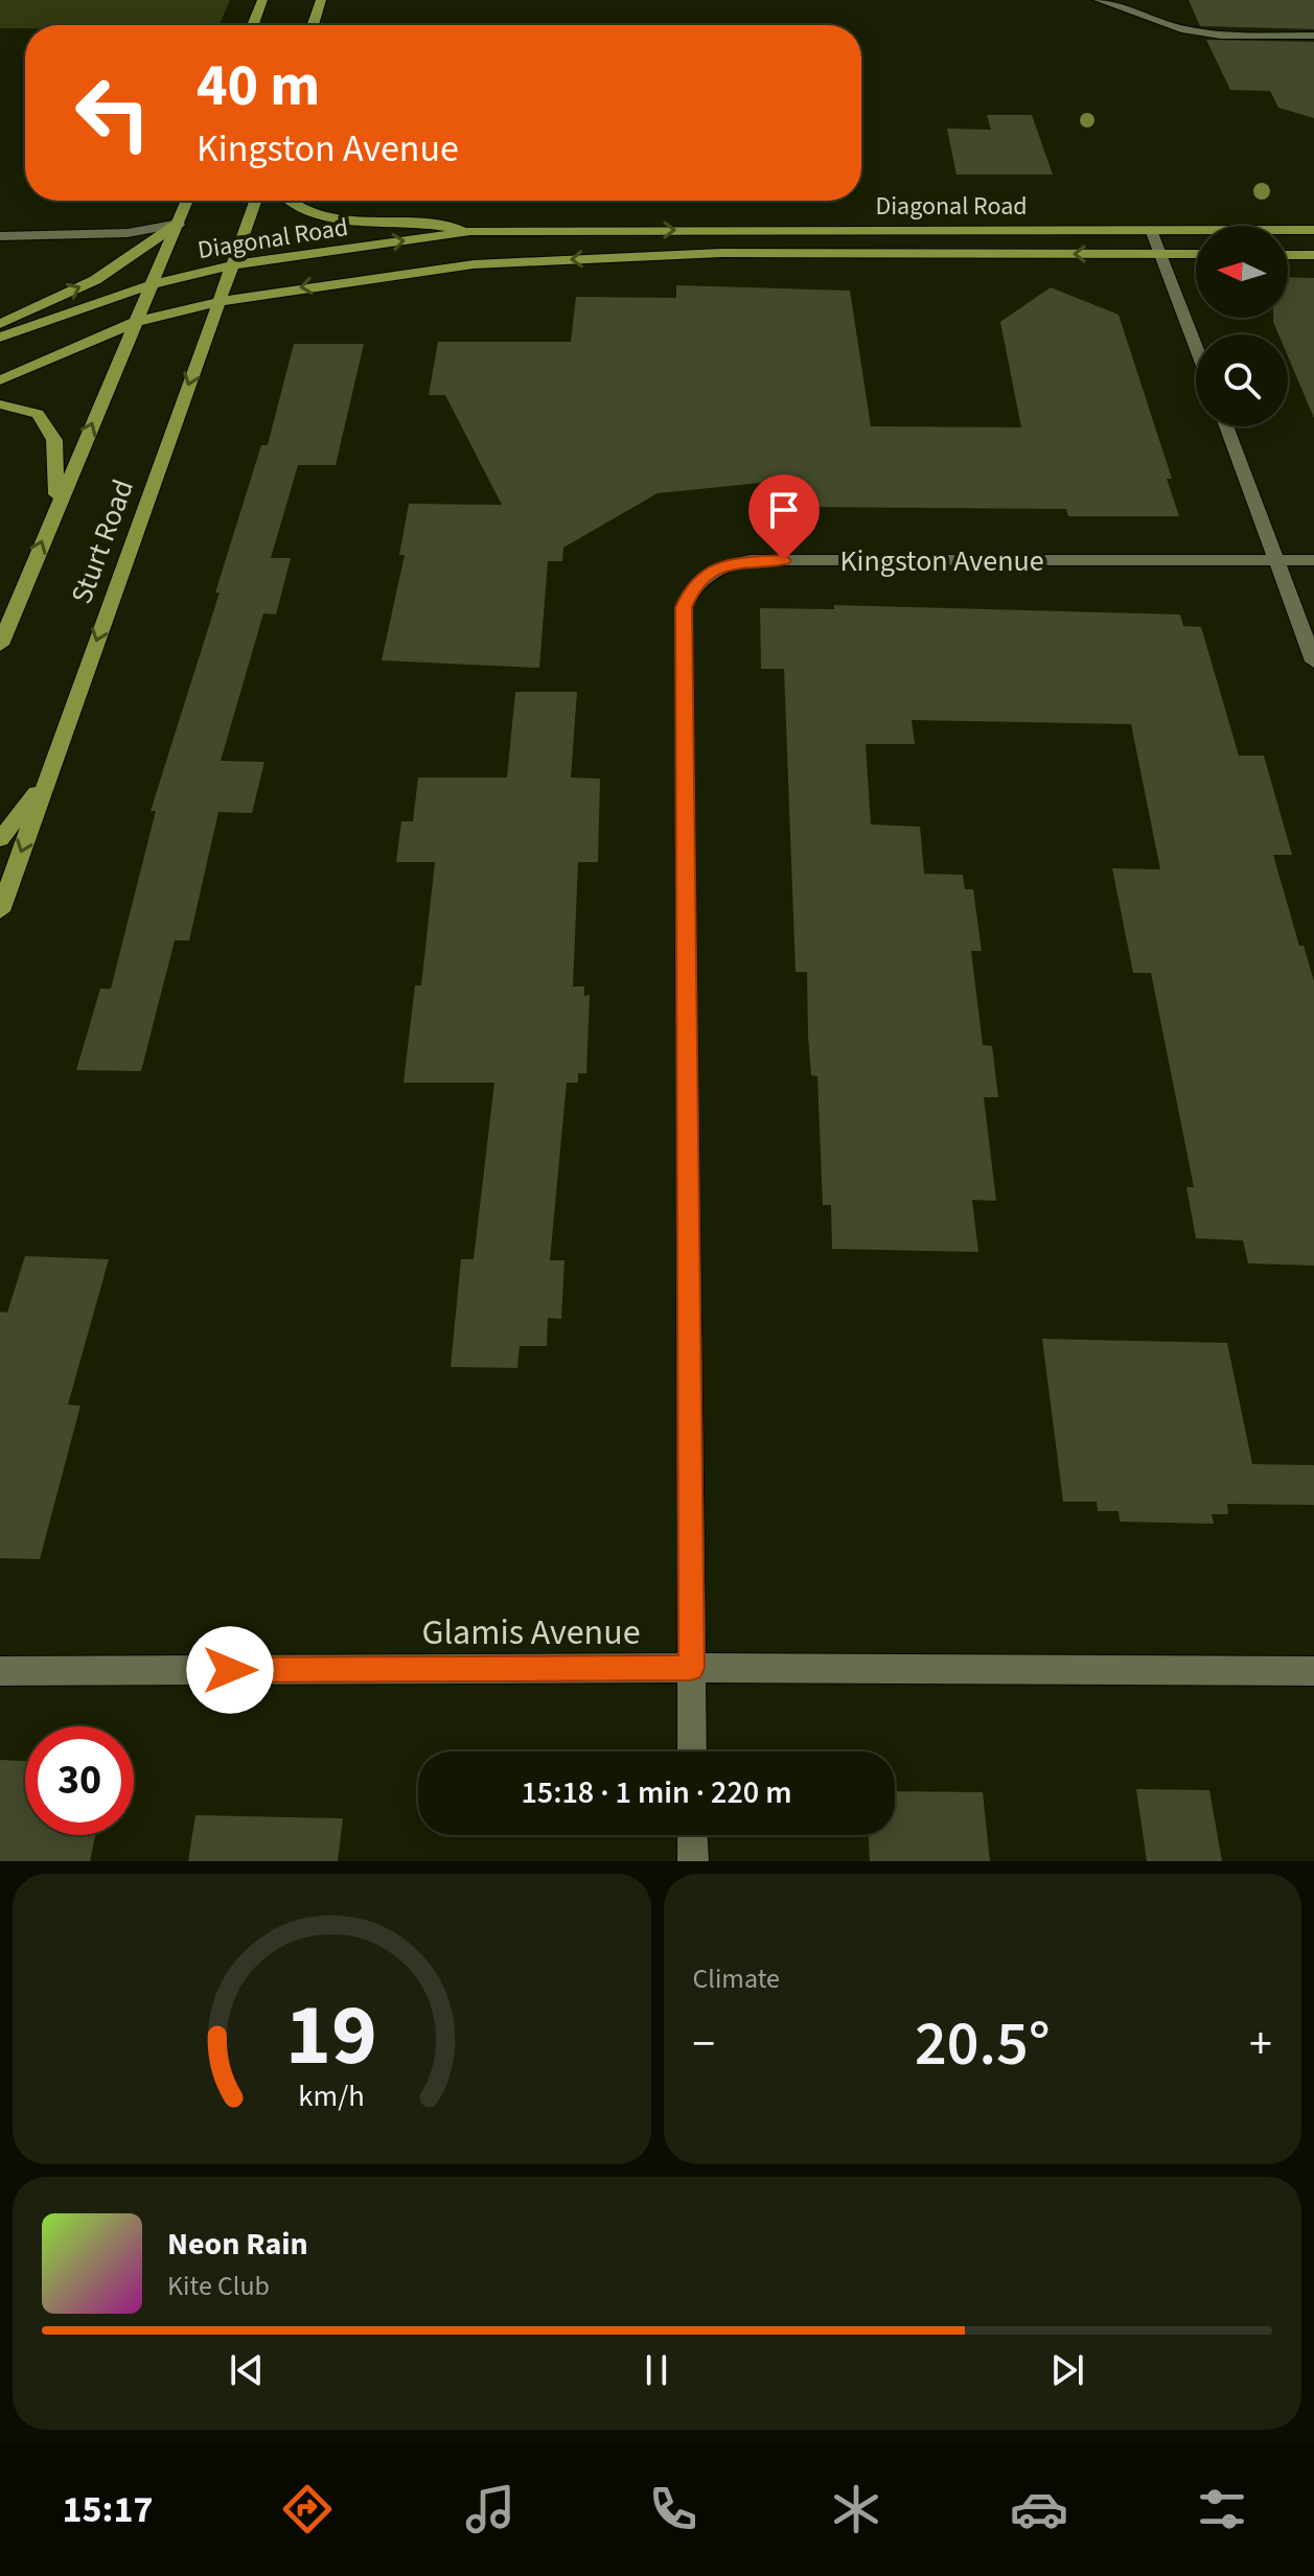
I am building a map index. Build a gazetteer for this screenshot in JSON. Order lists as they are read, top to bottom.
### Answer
{
  "streets": {
    "main road": ["Diagonal Road", "Sturt Road"],
    "street": ["Kingston Avenue", "Glamis Avenue"]
  },
  "crossings": [
    ["Diagonal Road", "Sturt Road"],
    ["Kingston Avenue", "Glamis Avenue"]
  ],
  "north": "left",
  "page": {
    "turn": ["40 m", "Kingston Avenue"],
    "limit": "30",
    "trip": "15:18 · 1 min · 220 m",
    "tile": "Climate",
    "heat": ["−", "20.5°", "+"],
    "song": ["Neon Rain", "Kite Club"],
    "tabs": "15:17",
    "gauge": ["19", "km/h"]
  }
}
